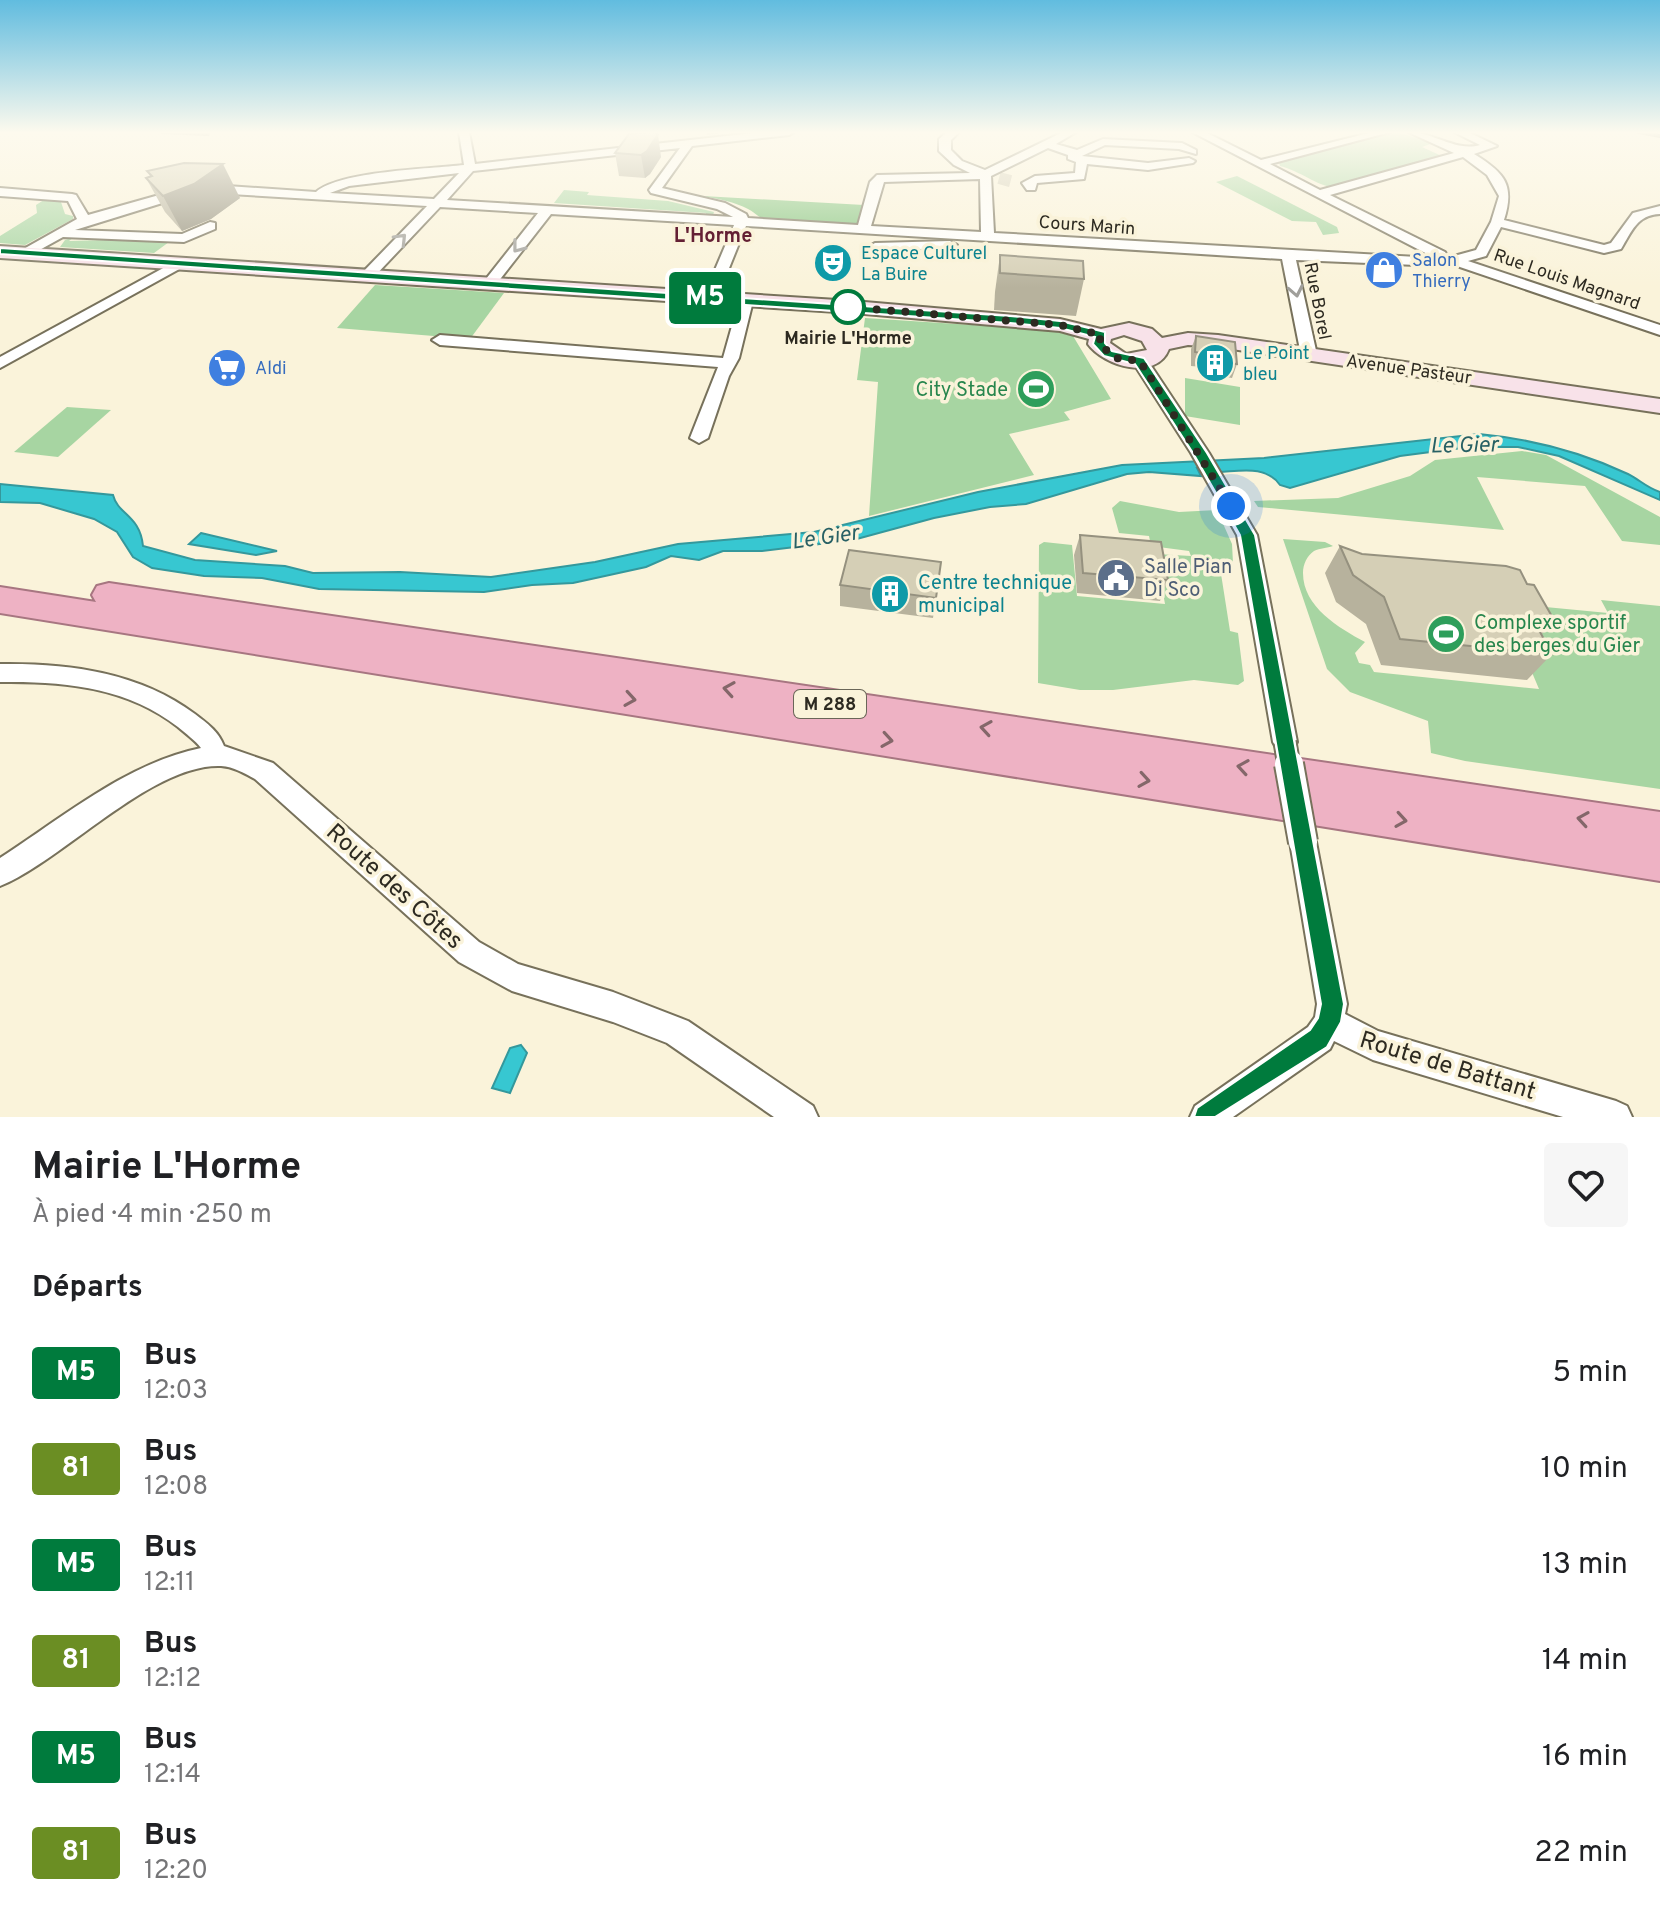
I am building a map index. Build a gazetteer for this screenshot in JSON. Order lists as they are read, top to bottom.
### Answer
{
  "streets": {
    "highway": ["M 288"],
    "main road": ["Avenue Pasteur"],
    "street": [
      "Cours Marin",
      "Rue Louis Magnard",
      "Rue Borel",
      "Route des Côtes",
      "Route de Battant"
    ]
  },
  "crossings": [
    ["Cours Marin", "Rue Louis Magnard"],
    ["Cours Marin", "Rue Borel"],
    ["Rue Borel", "Avenue Pasteur"]
  ],
  "districts": ["L'Horme"],
  "water": ["Le Gier"],
  "places": {
    "theatre": ["Espace Culturel La Buire"],
    "shop": ["Salon Thierry"],
    "other": ["Mairie L'Horme"],
    "building": ["Le Point bleu", "Centre technique municipal"],
    "supermarket": ["Aldi"],
    "sports": ["City Stade", "Complexe sportif des berges du Gier"],
    "public building": ["Salle Pian Di Sco"]
  },
  "lines": ["bus line M5"],
  "page": {
    "on_map": "M5",
    "heading": [
      ["Mairie L'Horme", "À pied · 4 min · 250 m"],
      "Départs"
    ],
    "list": [
      {
        "mark": "M5",
        "name": "Bus",
        "note": "12:03",
        "value": "5 min"
      },
      {
        "mark": "81",
        "name": "Bus",
        "note": "12:08",
        "value": "10 min"
      },
      {
        "mark": "M5",
        "name": "Bus",
        "note": "12:11",
        "value": "13 min"
      },
      {
        "mark": "81",
        "name": "Bus",
        "note": "12:12",
        "value": "14 min"
      },
      {
        "mark": "M5",
        "name": "Bus",
        "note": "12:14",
        "value": "16 min"
      },
      {
        "mark": "81",
        "name": "Bus",
        "note": "12:20",
        "value": "22 min"
      }
    ]
  }
}
